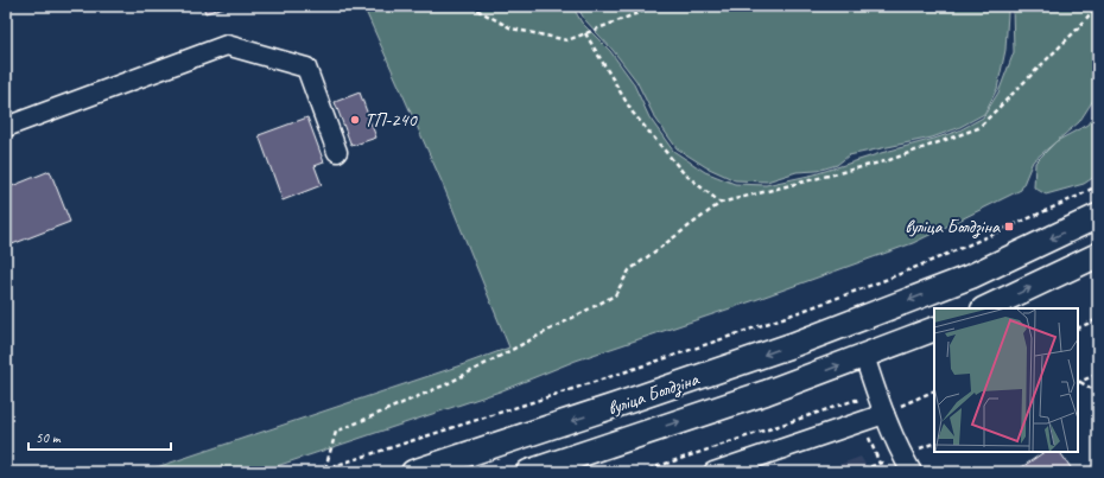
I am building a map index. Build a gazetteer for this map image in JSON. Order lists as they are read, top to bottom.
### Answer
{
  "streets": {
    "main road": ["вуліца Болдзіна"]
  },
  "places": {
    "other": ["ТП-240"],
    "transit": ["вуліца Болдзіна"]
  },
  "scale_bar": "50 m"
}
